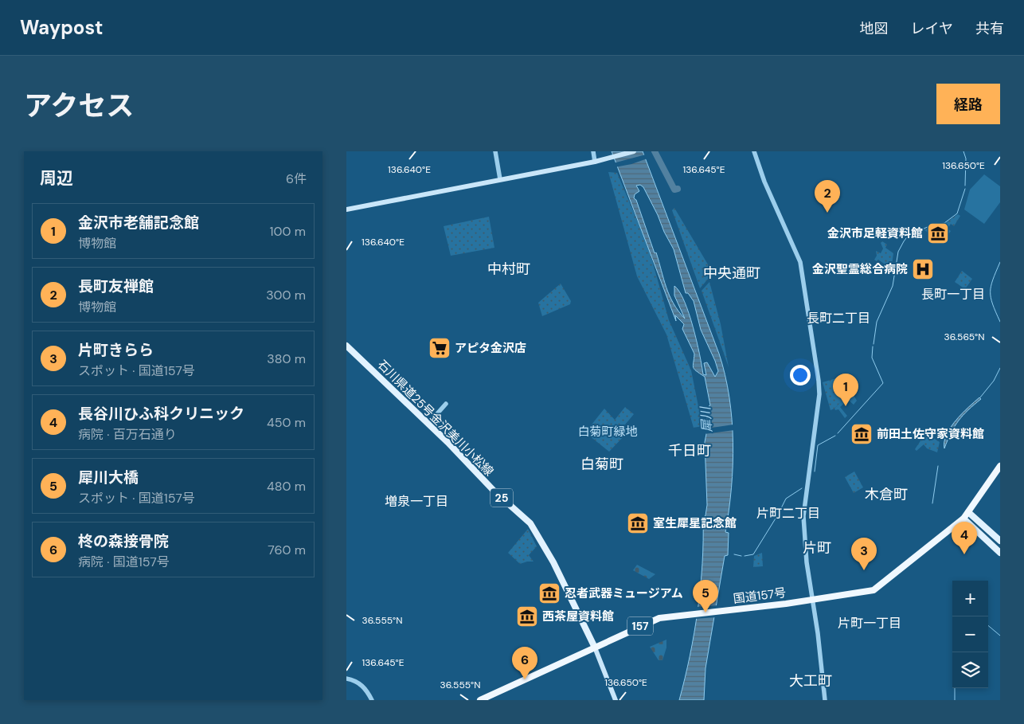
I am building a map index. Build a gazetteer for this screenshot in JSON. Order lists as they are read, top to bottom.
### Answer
{
  "streets": {
    "highway": ["国道157号", "157"],
    "main road": ["石川県道25号金沢美川小松線", "25"]
  },
  "crossings": [
    ["石川県道25号金沢美川小松線", "国道157号"],
    ["国道157号", "157"]
  ],
  "districts": [
    "中村町",
    "中央通町",
    "長町一丁目",
    "長町二丁目",
    "千日町",
    "白菊町",
    "木倉町",
    "増泉一丁目",
    "片町二丁目",
    "片町",
    "片町一丁目",
    "大工町"
  ],
  "water": ["犀川"],
  "parks": ["白菊町緑地"],
  "places": {
    "museum": [
      "金沢市足軽資料館",
      "前田土佐守家資料館",
      "室生犀星記念館",
      "忍者武器ミュージアム",
      "西茶屋資料館"
    ],
    "hospital": ["金沢聖霊総合病院"],
    "supermarket": ["アピタ金沢店"]
  },
  "page": {
    "header": "Waypost",
    "nav": ["地図", "レイヤ", "共有"],
    "title": "アクセス",
    "buttons": "経路",
    "heading": ["周辺", "6件"],
    "pins": [
      "2",
      "1",
      "4",
      "3",
      "5",
      "6"
    ],
    "list": [
      {
        "mark": "1",
        "name": "金沢市老舗記念館",
        "note": "博物館",
        "value": "100 m"
      },
      {
        "mark": "2",
        "name": "長町友禅館",
        "note": "博物館",
        "value": "300 m"
      },
      {
        "mark": "3",
        "name": "片町きらら",
        "note": "スポット · 国道157号",
        "value": "380 m"
      },
      {
        "mark": "4",
        "name": "長谷川ひふ科クリニック",
        "note": "病院 · 百万石通り",
        "value": "450 m"
      },
      {
        "mark": "5",
        "name": "犀川大橋",
        "note": "スポット · 国道157号",
        "value": "480 m"
      },
      {
        "mark": "6",
        "name": "柊の森接骨院",
        "note": "病院 · 国道157号",
        "value": "760 m"
      }
    ],
    "map_buttons": ["+", "−"]
  },
  "coordinates": [
    "136.650°E",
    "136.640°E",
    "136.645°E",
    "36.565°N",
    "36.555°N"
  ]
}
